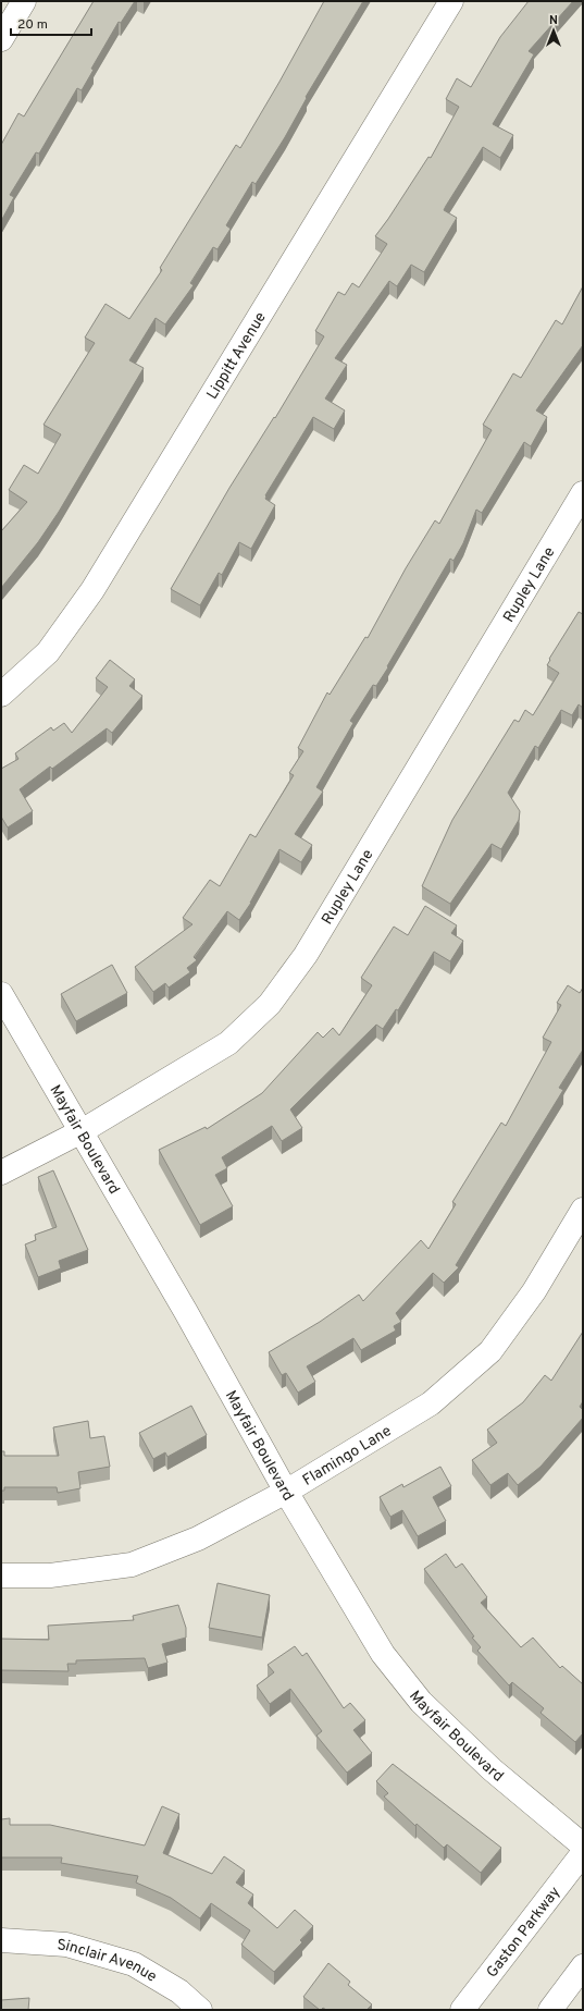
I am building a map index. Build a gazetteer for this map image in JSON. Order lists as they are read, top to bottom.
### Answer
{
  "streets": {
    "street": [
      "Lippitt Avenue",
      "Rupley Lane",
      "Mayfair Boulevard",
      "Flamingo Lane",
      "Gaston Parkway",
      "Sinclair Avenue"
    ]
  },
  "crossings": [
    ["Rupley Lane", "Mayfair Boulevard"],
    ["Mayfair Boulevard", "Flamingo Lane"]
  ],
  "scale_bar": "20 m",
  "north": "top"
}
